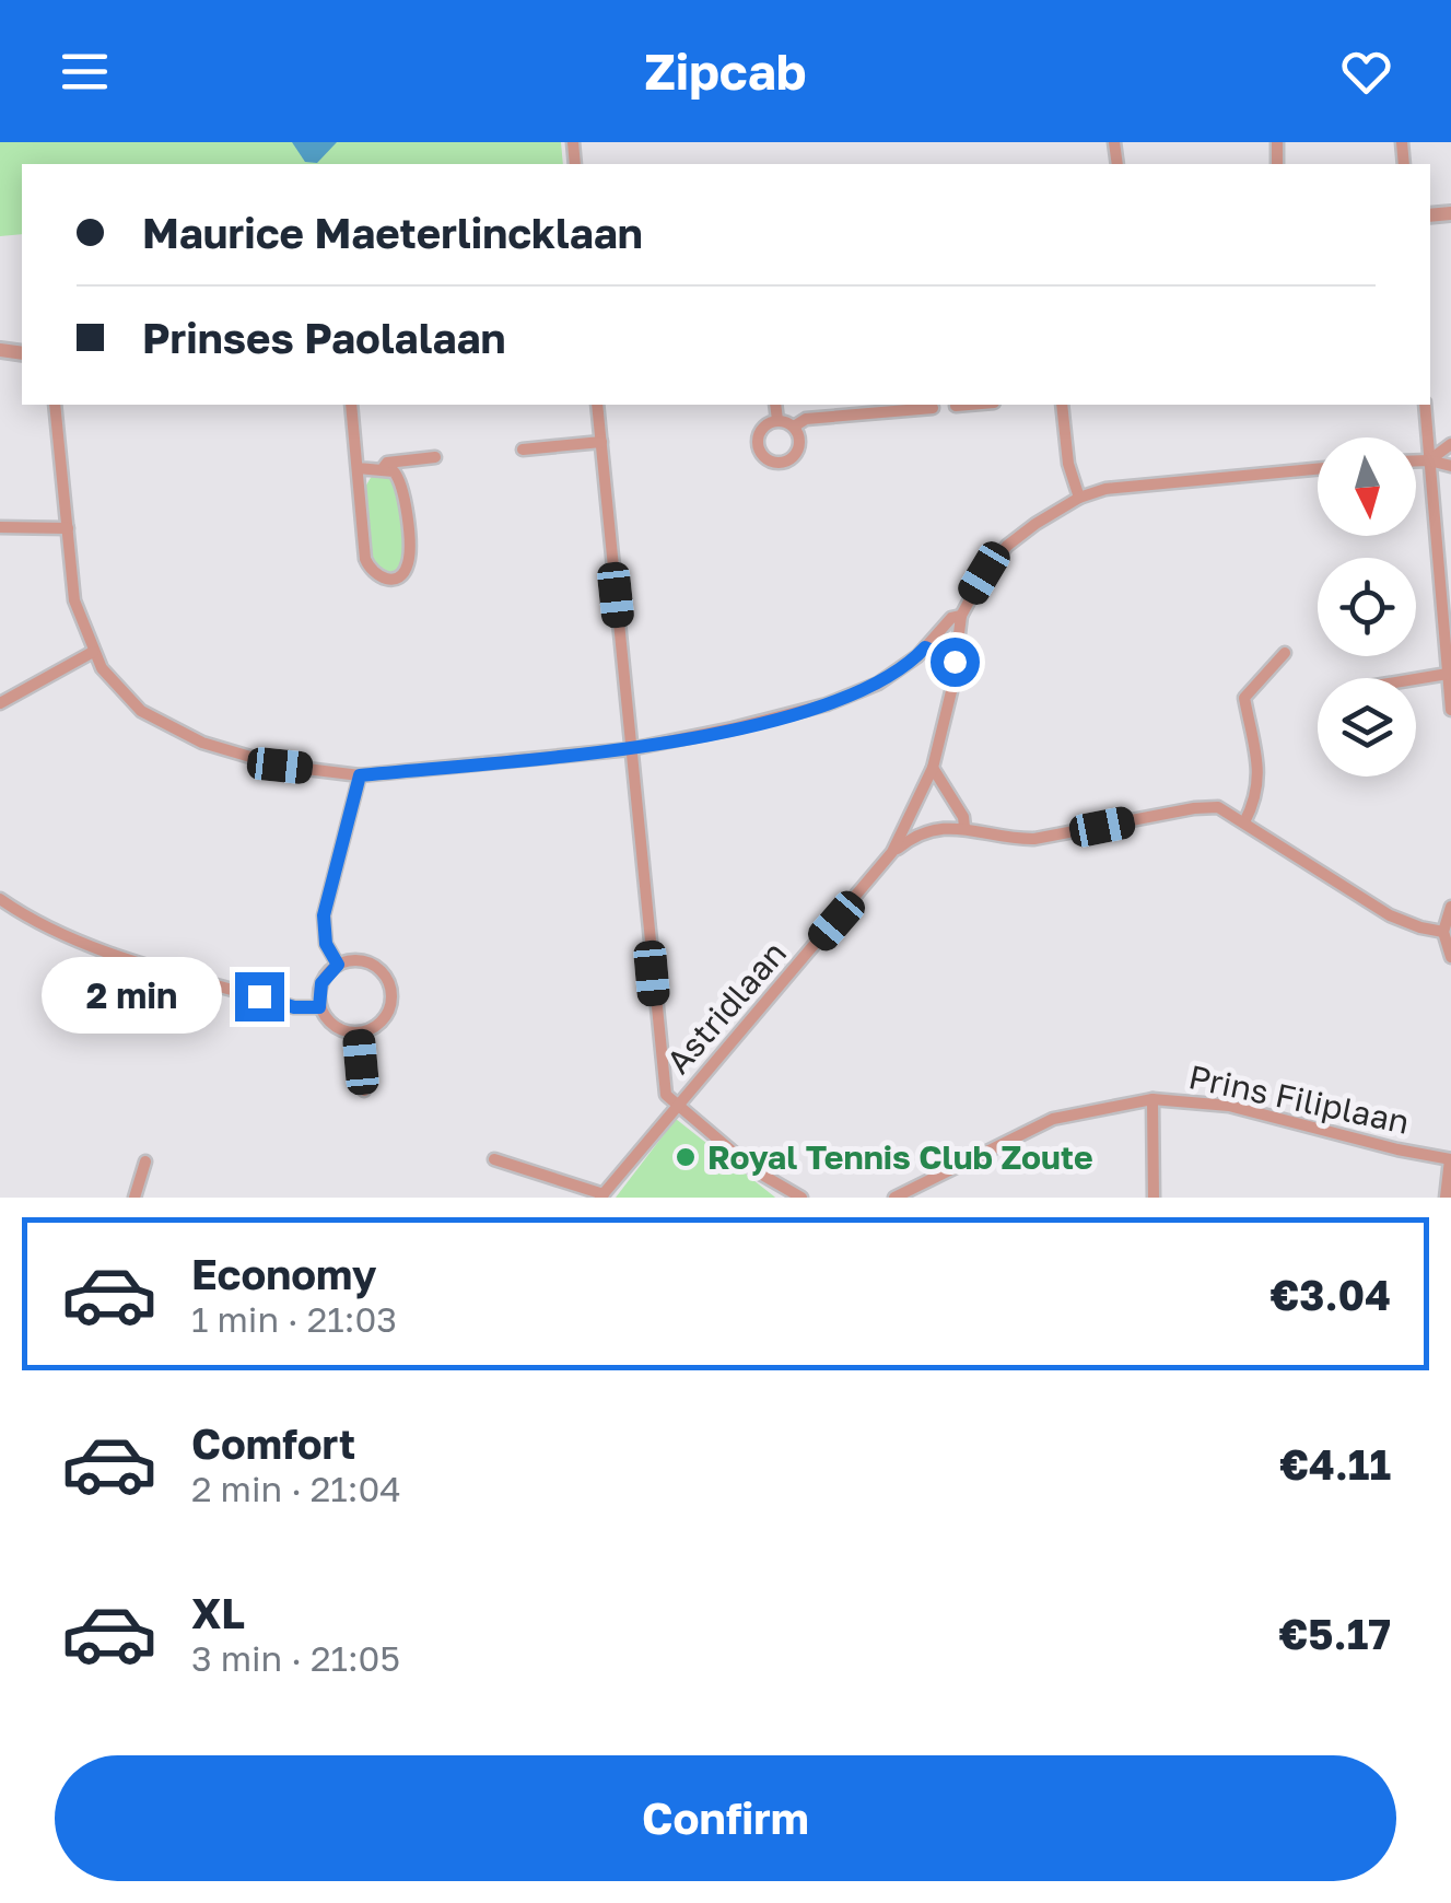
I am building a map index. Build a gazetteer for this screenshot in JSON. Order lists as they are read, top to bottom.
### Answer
{
  "streets": {
    "street": ["Astridlaan", "Prins Filiplaan"]
  },
  "places": ["Royal Tennis Club Zoute"],
  "north": "bottom",
  "page": {
    "header": "Zipcab",
    "banner": ["Maurice Maeterlincklaan", "Prinses Paolalaan"],
    "bubble": "2 min",
    "list": [
      {
        "name": "Economy",
        "note": "1 min · 21:03",
        "value": "€3.04"
      },
      {
        "name": "Comfort",
        "note": "2 min · 21:04",
        "value": "€4.11"
      },
      {
        "name": "XL",
        "note": "3 min · 21:05",
        "value": "€5.17"
      }
    ],
    "buttons": "Confirm"
  }
}
